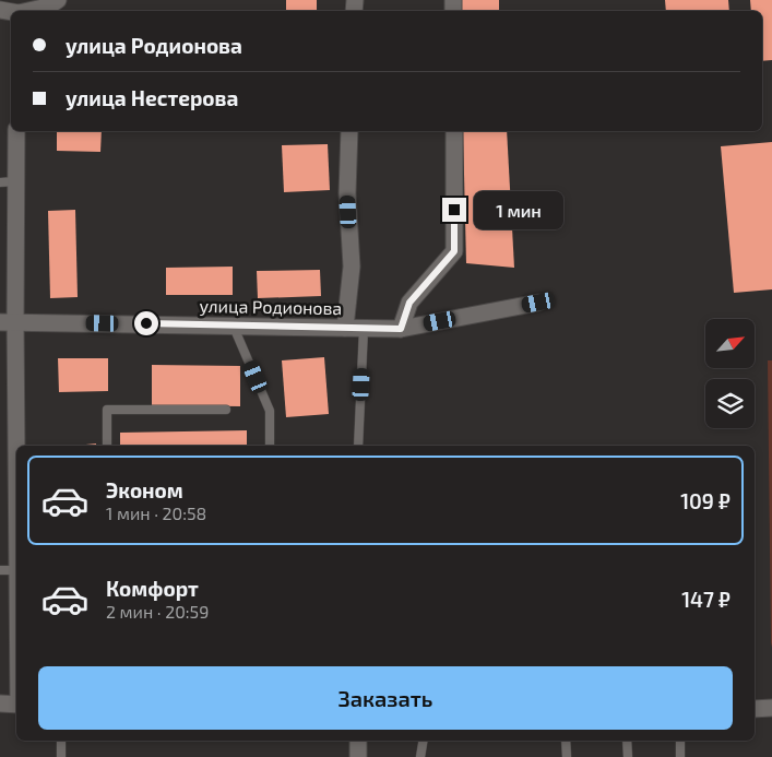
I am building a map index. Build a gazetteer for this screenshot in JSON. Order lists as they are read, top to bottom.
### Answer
{
  "streets": {
    "street": ["улица Родионова"]
  },
  "north": "top right",
  "page": {
    "banner": ["улица Родионова", "улица Нестерова"],
    "bubble": "1 мин",
    "list": [
      {
        "name": "Эконом",
        "note": "1 мин · 20:58",
        "value": "109 ₽"
      },
      {
        "name": "Комфорт",
        "note": "2 мин · 20:59",
        "value": "147 ₽"
      }
    ],
    "buttons": "Заказать"
  }
}
